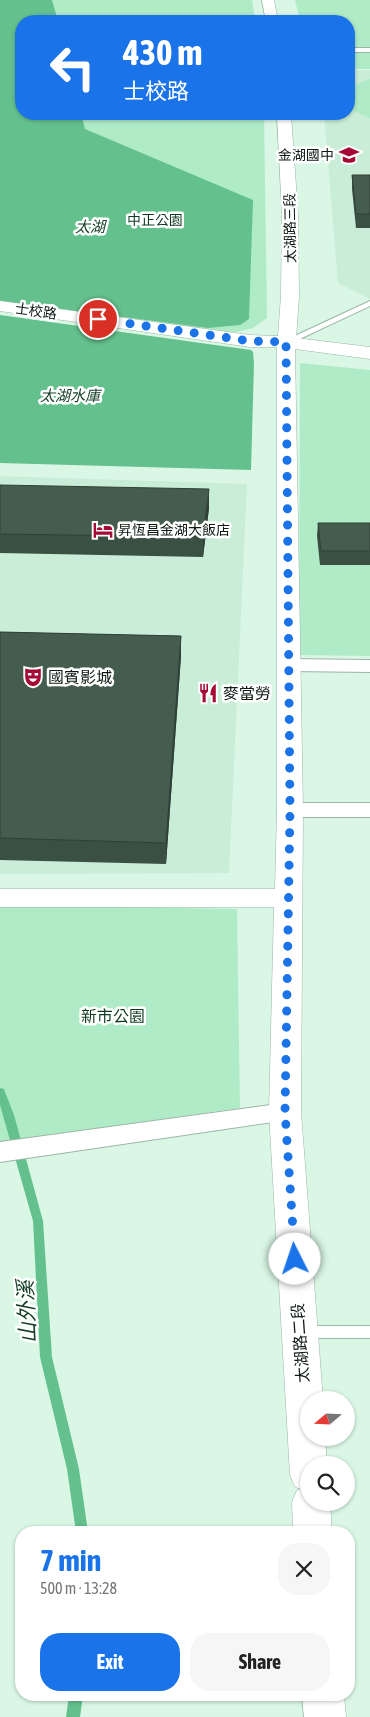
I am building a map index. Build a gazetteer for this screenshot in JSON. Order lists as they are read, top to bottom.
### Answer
{
  "streets": {
    "street": ["太湖路三段", "士校路", "太湖路二段"]
  },
  "crossings": [
    ["太湖路三段", "士校路"],
    ["太湖路三段", "太湖路二段"],
    ["士校路", "太湖路二段"]
  ],
  "water": ["太湖", "太湖水庫", "山外溪"],
  "parks": ["中正公園", "新市公園"],
  "places": {
    "school or university": ["金湖國中"],
    "hotel": ["昇恆昌金湖大飯店"],
    "theatre": ["國賓影城"],
    "restaurant": ["麥當勞"]
  },
  "north": "left",
  "page": {
    "turn": ["430 m", "士校路"],
    "heading": ["7 min", "500 m · 13:28"],
    "buttons": ["Exit", "Share"]
  }
}
